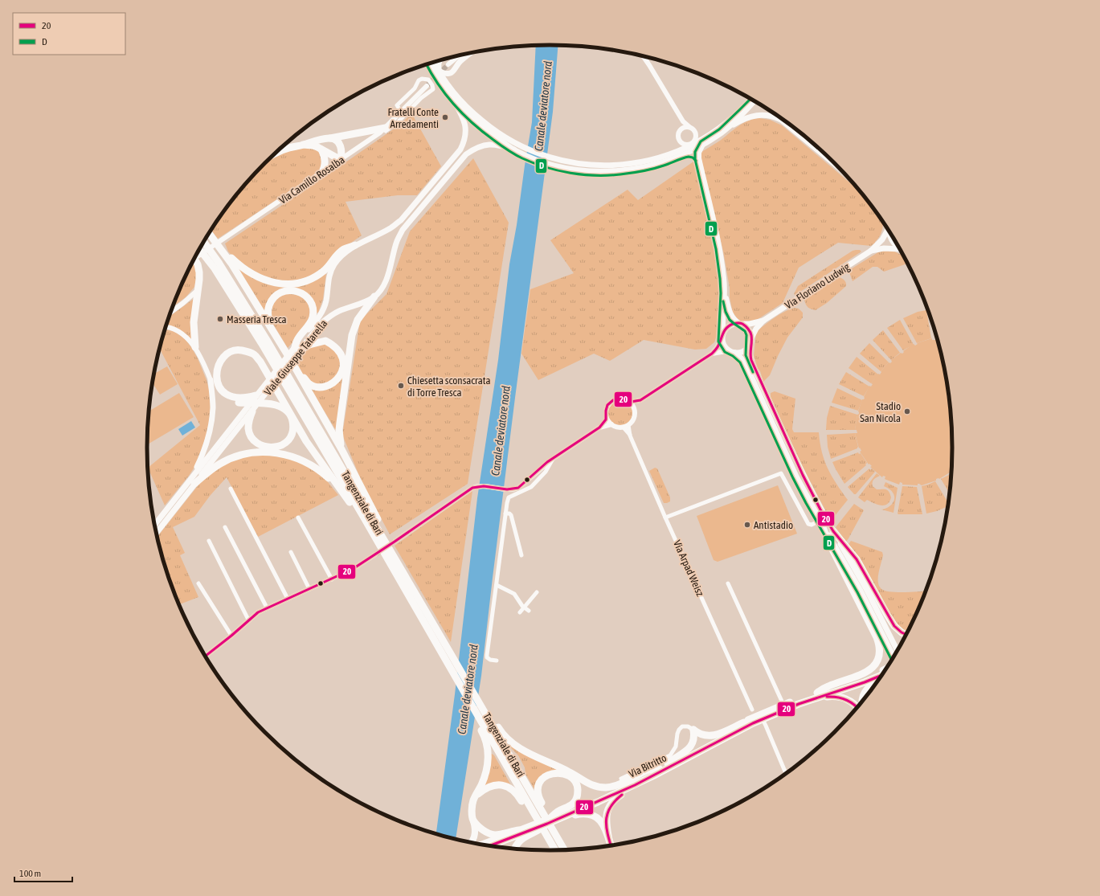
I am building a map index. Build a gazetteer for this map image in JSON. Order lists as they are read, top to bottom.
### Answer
{
  "streets": {
    "highway": ["Tangenziale di Bari", "Via Bitritto"],
    "main road": ["Via Floriano Ludwig", "Viale Giuseppe Tatarella"],
    "street": ["Via Camillo Rosalba", "Via Arpad Weisz"]
  },
  "crossings": [
    ["Tangenziale di Bari", "Via Bitritto"]
  ],
  "water": ["Canale deviatore nord"],
  "places": [
    "Fratelli Conte Arredamenti",
    "Masseria Tresca",
    "Chiesetta sconsacrata di Torre Tresca",
    "Stadio San Nicola",
    "Antistadio"
  ],
  "lines": ["transit line D", "transit line 20"],
  "legend": ["20", "D"],
  "scale_bar": "100 m"
}
